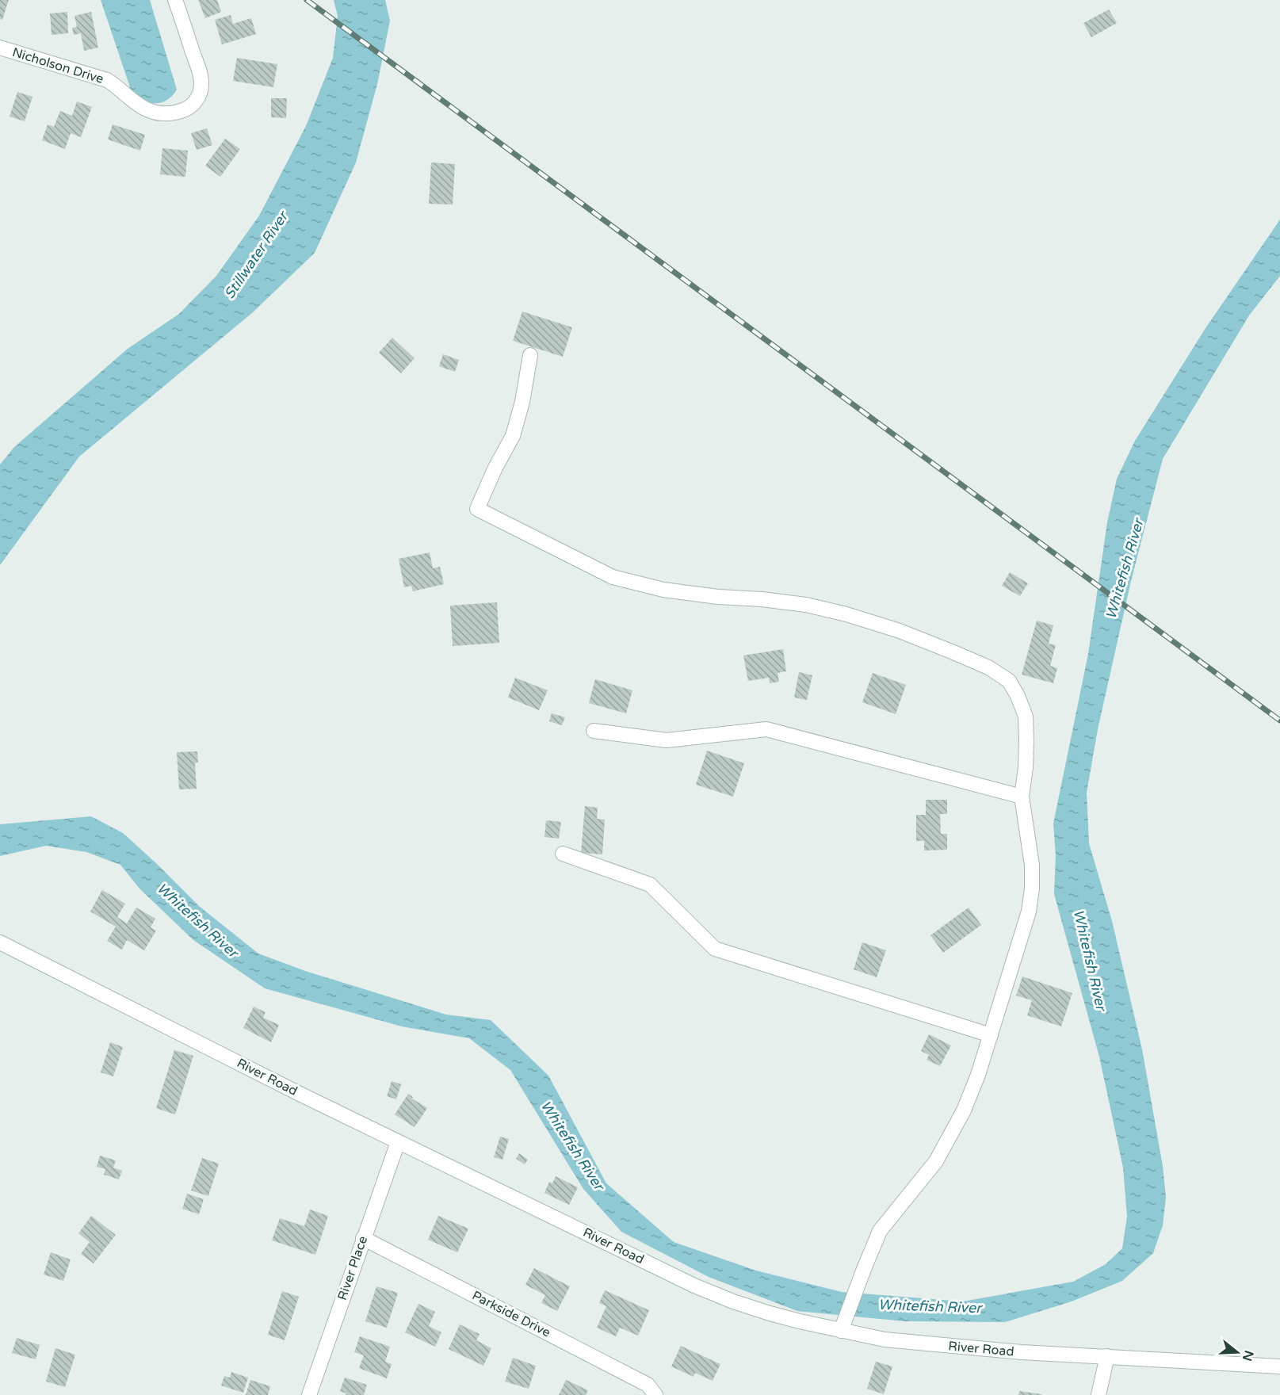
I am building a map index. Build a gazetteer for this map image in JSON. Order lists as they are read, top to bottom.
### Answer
{
  "streets": {
    "street": [
      "Nicholson Drive",
      "River Road",
      "River Place",
      "Parkside Drive"
    ]
  },
  "crossings": [
    ["River Road", "River Place"],
    ["River Place", "Parkside Drive"]
  ],
  "water": ["Stillwater River", "Whitefish River"],
  "north": "right"
}
